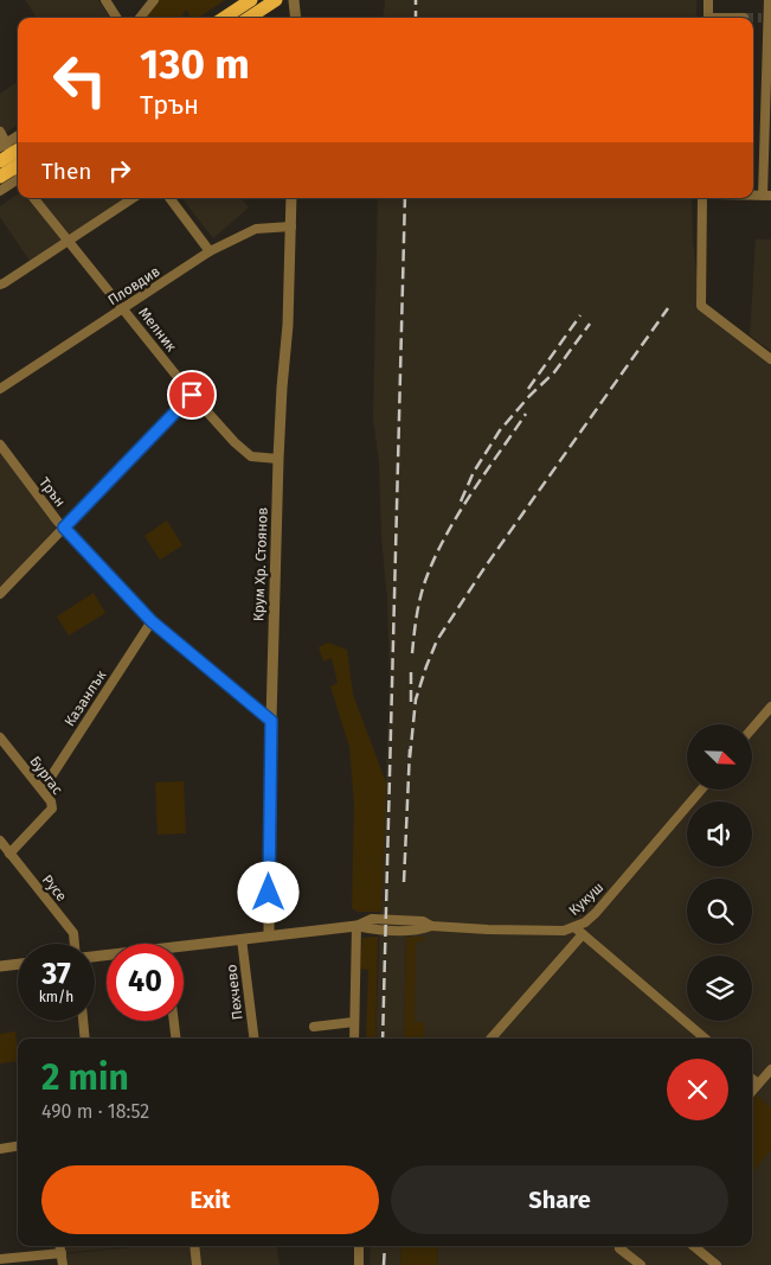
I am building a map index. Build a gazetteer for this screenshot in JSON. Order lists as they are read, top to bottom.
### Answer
{
  "streets": {
    "street": [
      "Пловдив",
      "Мелник",
      "Трън",
      "Крум Хр. Стоянов",
      "Казанлък",
      "Бургас",
      "Русе",
      "Кукуш",
      "Пехчево"
    ]
  },
  "crossings": [
    ["Пловдив", "Мелник"],
    ["Пловдив", "Крум Хр. Стоянов"],
    ["Мелник", "Крум Хр. Стоянов"],
    ["Трън", "Крум Хр. Стоянов"],
    ["Трън", "Казанлък"],
    ["Казанлък", "Бургас"],
    ["Бургас", "Русе"]
  ],
  "north": "bottom right",
  "page": {
    "turn": ["130 m", "Трън"],
    "then": "Then",
    "speed": "37 km/h",
    "limit": "40",
    "heading": ["2 min", "490 m · 18:52"],
    "buttons": ["Exit", "Share"]
  }
}
